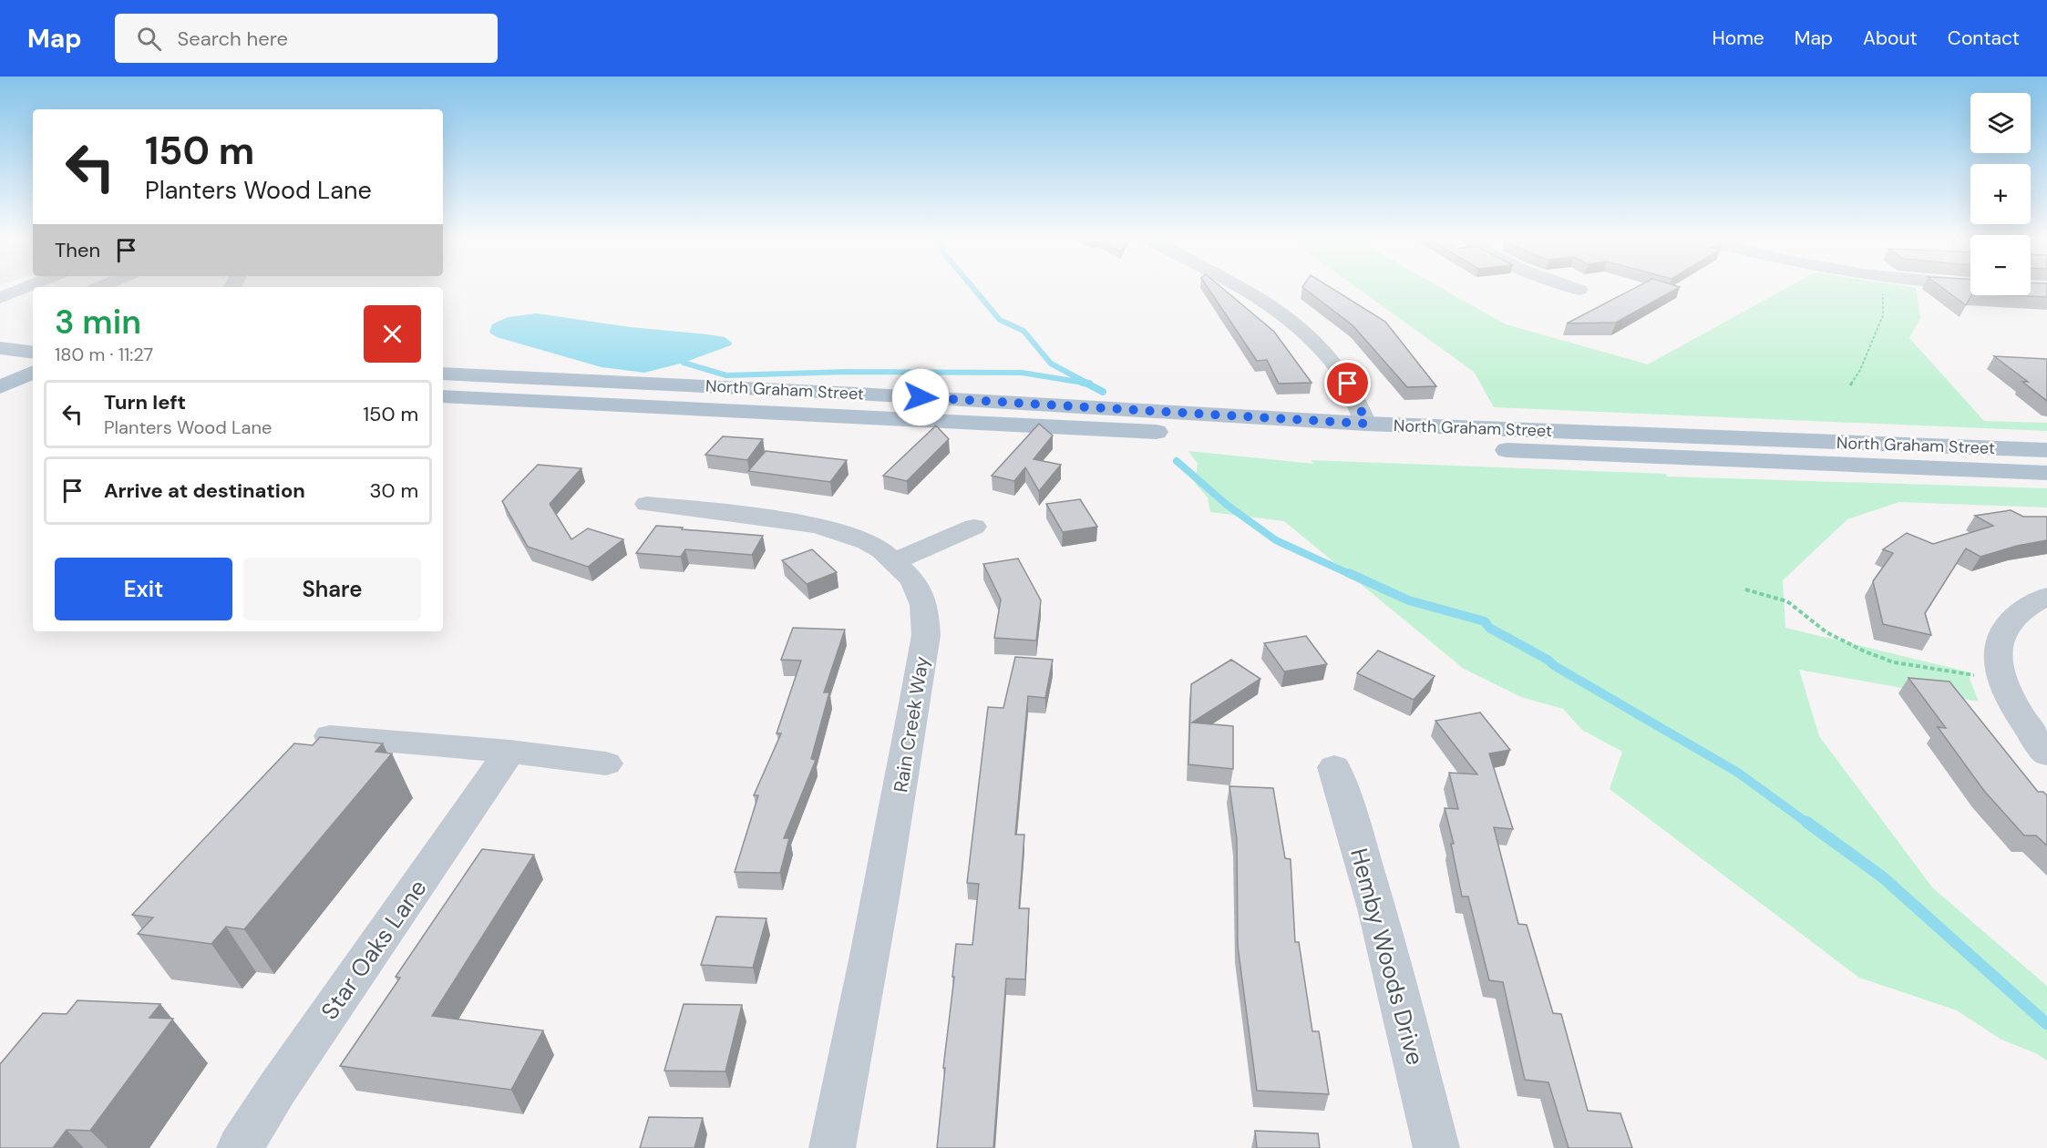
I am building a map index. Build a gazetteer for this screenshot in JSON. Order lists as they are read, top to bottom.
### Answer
{
  "streets": {
    "main road": ["North Graham Street"],
    "street": ["Rain Creek Way", "Star Oaks Lane", "Hemby Woods Drive"]
  },
  "page": {
    "header": "Map",
    "search": "Search here",
    "nav": [
      "Home",
      "Map",
      "About",
      "Contact"
    ],
    "map_buttons": ["+", "−"],
    "turn": ["150 m", "Planters Wood Lane"],
    "then": "Then",
    "heading": ["3 min", "180 m · 11:27"],
    "list": [
      {
        "name": "Turn left",
        "note": "Planters Wood Lane",
        "value": "150 m"
      },
      {
        "name": "Arrive at destination",
        "value": "30 m"
      }
    ],
    "buttons": ["Exit", "Share"]
  }
}
